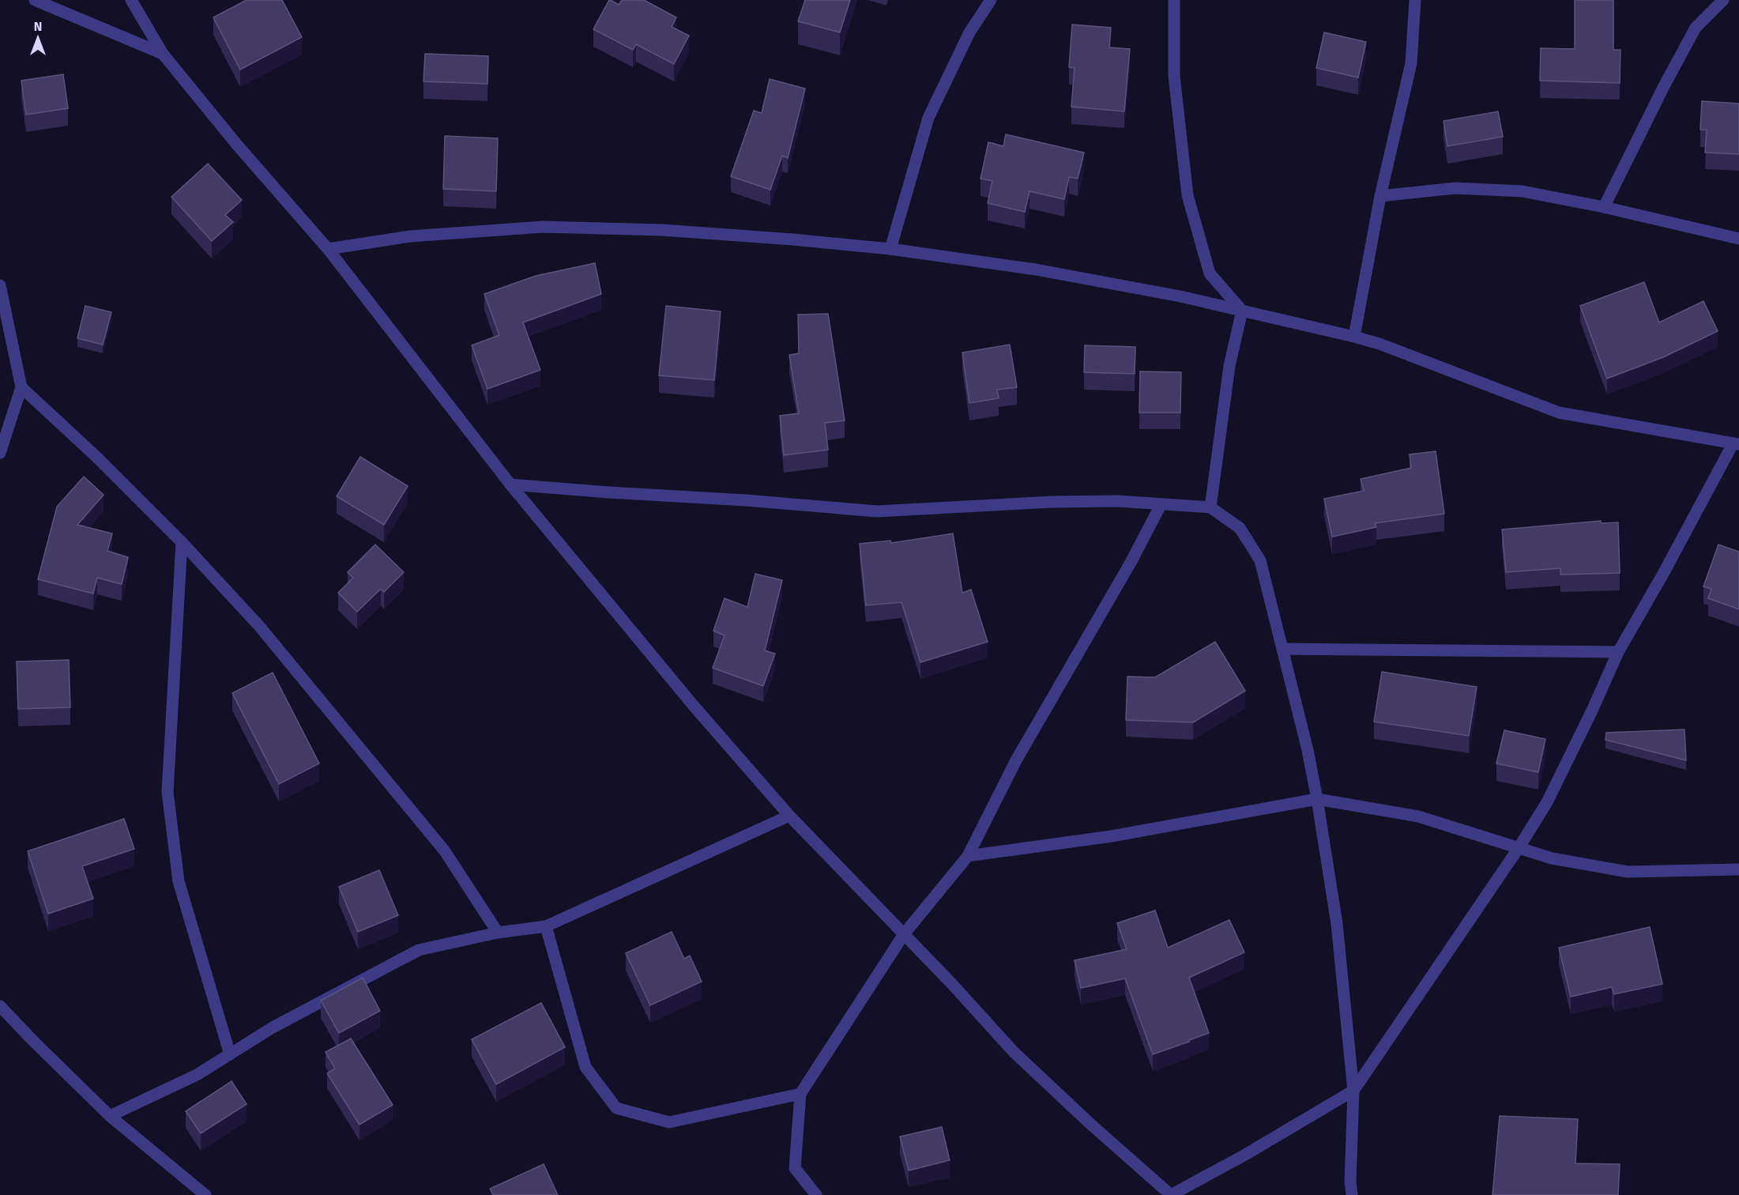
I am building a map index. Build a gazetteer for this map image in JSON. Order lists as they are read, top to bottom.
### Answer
{
  "north": "top"
}
